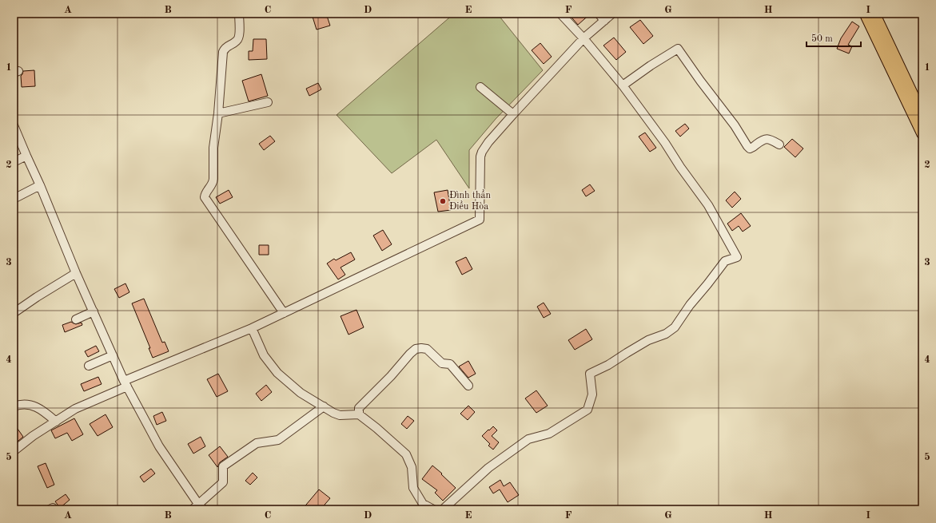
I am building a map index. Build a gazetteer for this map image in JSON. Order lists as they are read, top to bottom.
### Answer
{
  "places": ["Đình thần Điều Hòa"],
  "scale_bar": "50 m",
  "grid": {
    "columns": [
      "A",
      "B",
      "C",
      "D",
      "E",
      "F",
      "G",
      "H",
      "I"
    ],
    "rows": [
      "1",
      "2",
      "3",
      "4",
      "5"
    ]
  }
}
